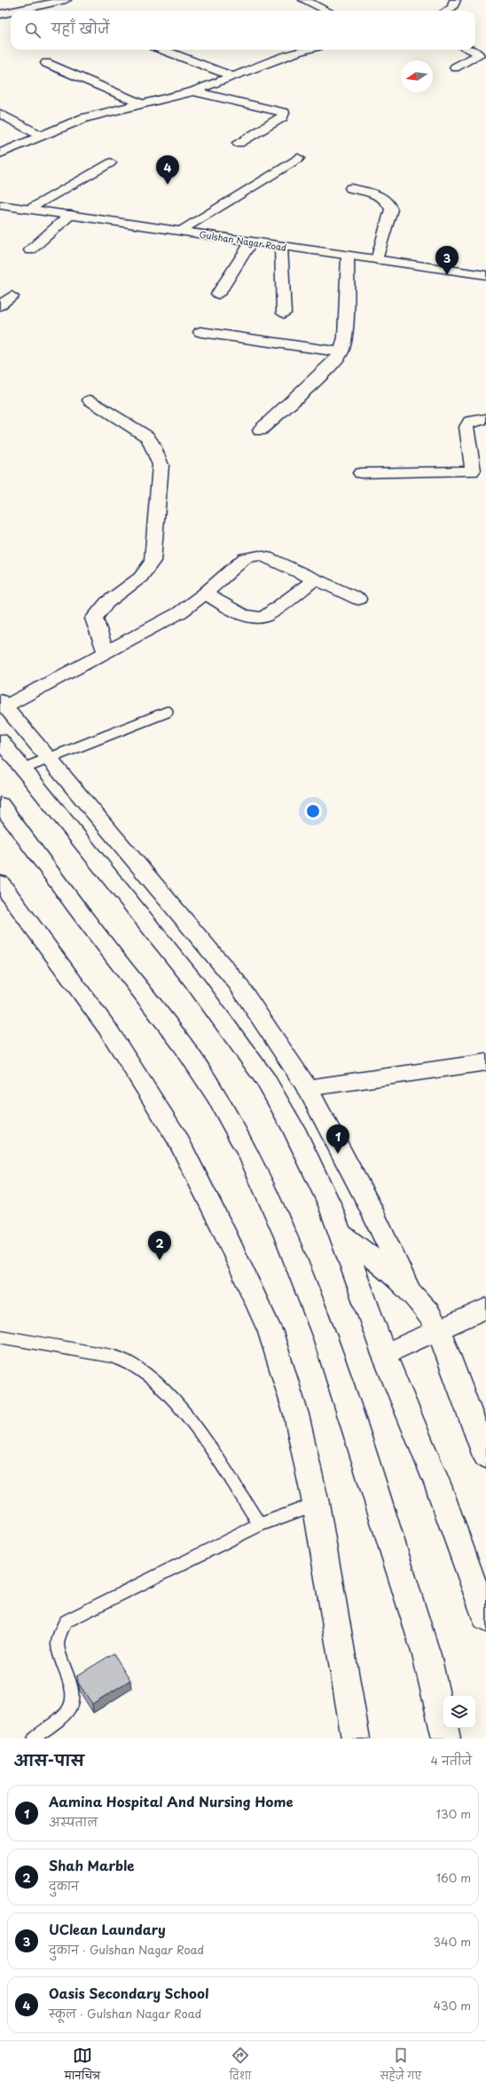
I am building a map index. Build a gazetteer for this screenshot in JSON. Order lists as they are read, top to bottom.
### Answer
{
  "streets": {
    "main road": ["Gulshan Nagar Road"]
  },
  "north": "left",
  "page": {
    "search": "यहाँ खोजें",
    "pins": [
      "4",
      "3",
      "1",
      "2"
    ],
    "heading": ["आस-पास", "4 नतीजे"],
    "list": [
      {
        "mark": "1",
        "name": "Aamina Hospital And Nursing Home",
        "note": "अस्पताल",
        "value": "130 m"
      },
      {
        "mark": "2",
        "name": "Shah Marble",
        "note": "दुकान",
        "value": "160 m"
      },
      {
        "mark": "3",
        "name": "UClean Laundary",
        "note": "दुकान · Gulshan Nagar Road",
        "value": "340 m"
      },
      {
        "mark": "4",
        "name": "Oasis Secondary School",
        "note": "स्कूल · Gulshan Nagar Road",
        "value": "430 m"
      }
    ],
    "nav": ["मानचित्र", "दिशा", "सहेजे गए"]
  }
}
